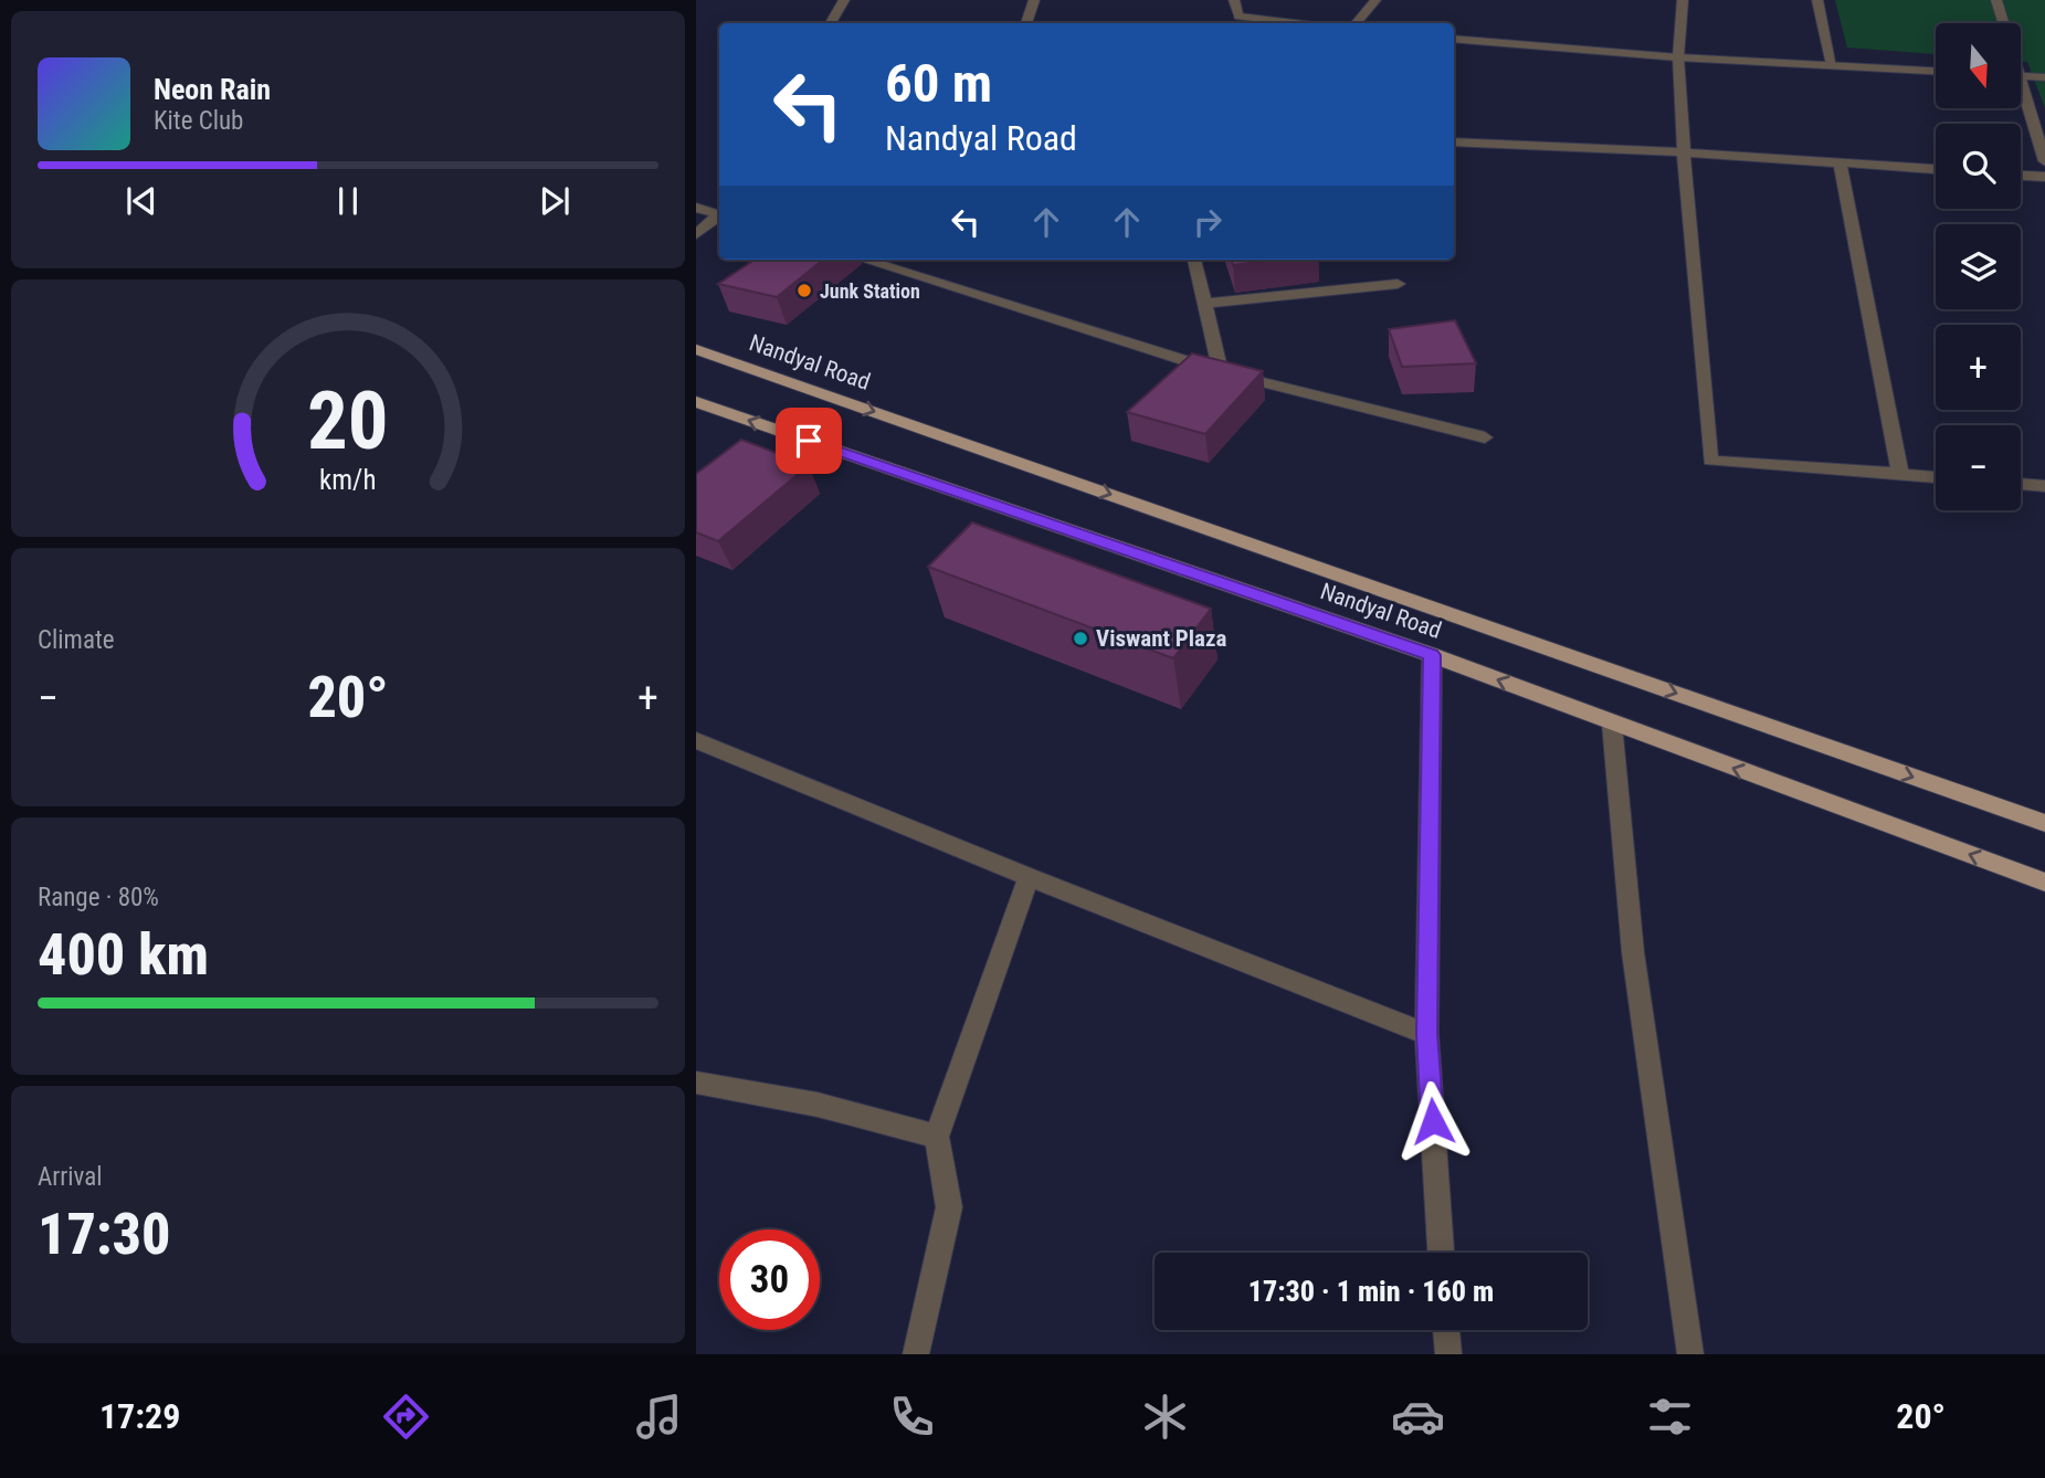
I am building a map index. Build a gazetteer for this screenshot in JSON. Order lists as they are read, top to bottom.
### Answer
{
  "streets": {
    "main road": ["Nandyal Road"]
  },
  "places": ["Junk Station", "Viswant Plaza"],
  "north": "bottom",
  "page": {
    "map_buttons": ["+", "−"],
    "turn": ["60 m", "Nandyal Road"],
    "song": ["Neon Rain", "Kite Club"],
    "tile": [
      "Climate",
      ["Range · 80%", "400 km"],
      ["Arrival", "17:30"]
    ],
    "heat": ["−", "20°", "+"],
    "limit": "30",
    "trip": "17:30 · 1 min · 160 m",
    "tabs": ["17:29", "20°"],
    "gauge": ["20", "km/h"]
  }
}
